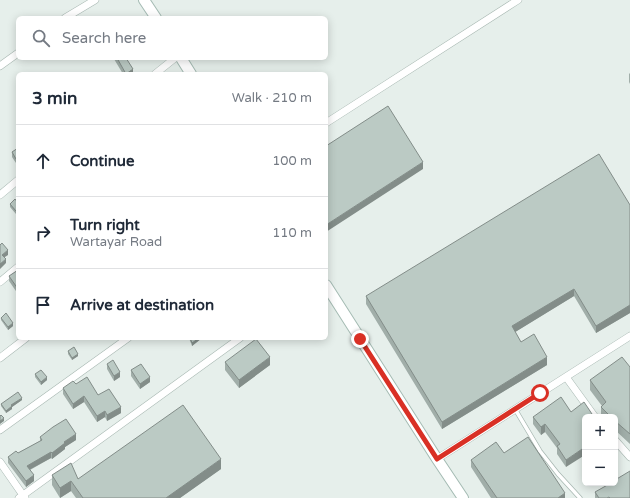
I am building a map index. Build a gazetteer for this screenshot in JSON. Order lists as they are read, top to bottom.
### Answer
{
  "page": {
    "search": "Search here",
    "heading": ["3 min", "Walk · 210 m"],
    "list": [
      ["Continue", "100 m"],
      ["Turn right", "Wartayar Road", "110 m"],
      "Arrive at destination"
    ],
    "map_buttons": ["+", "−"]
  }
}
